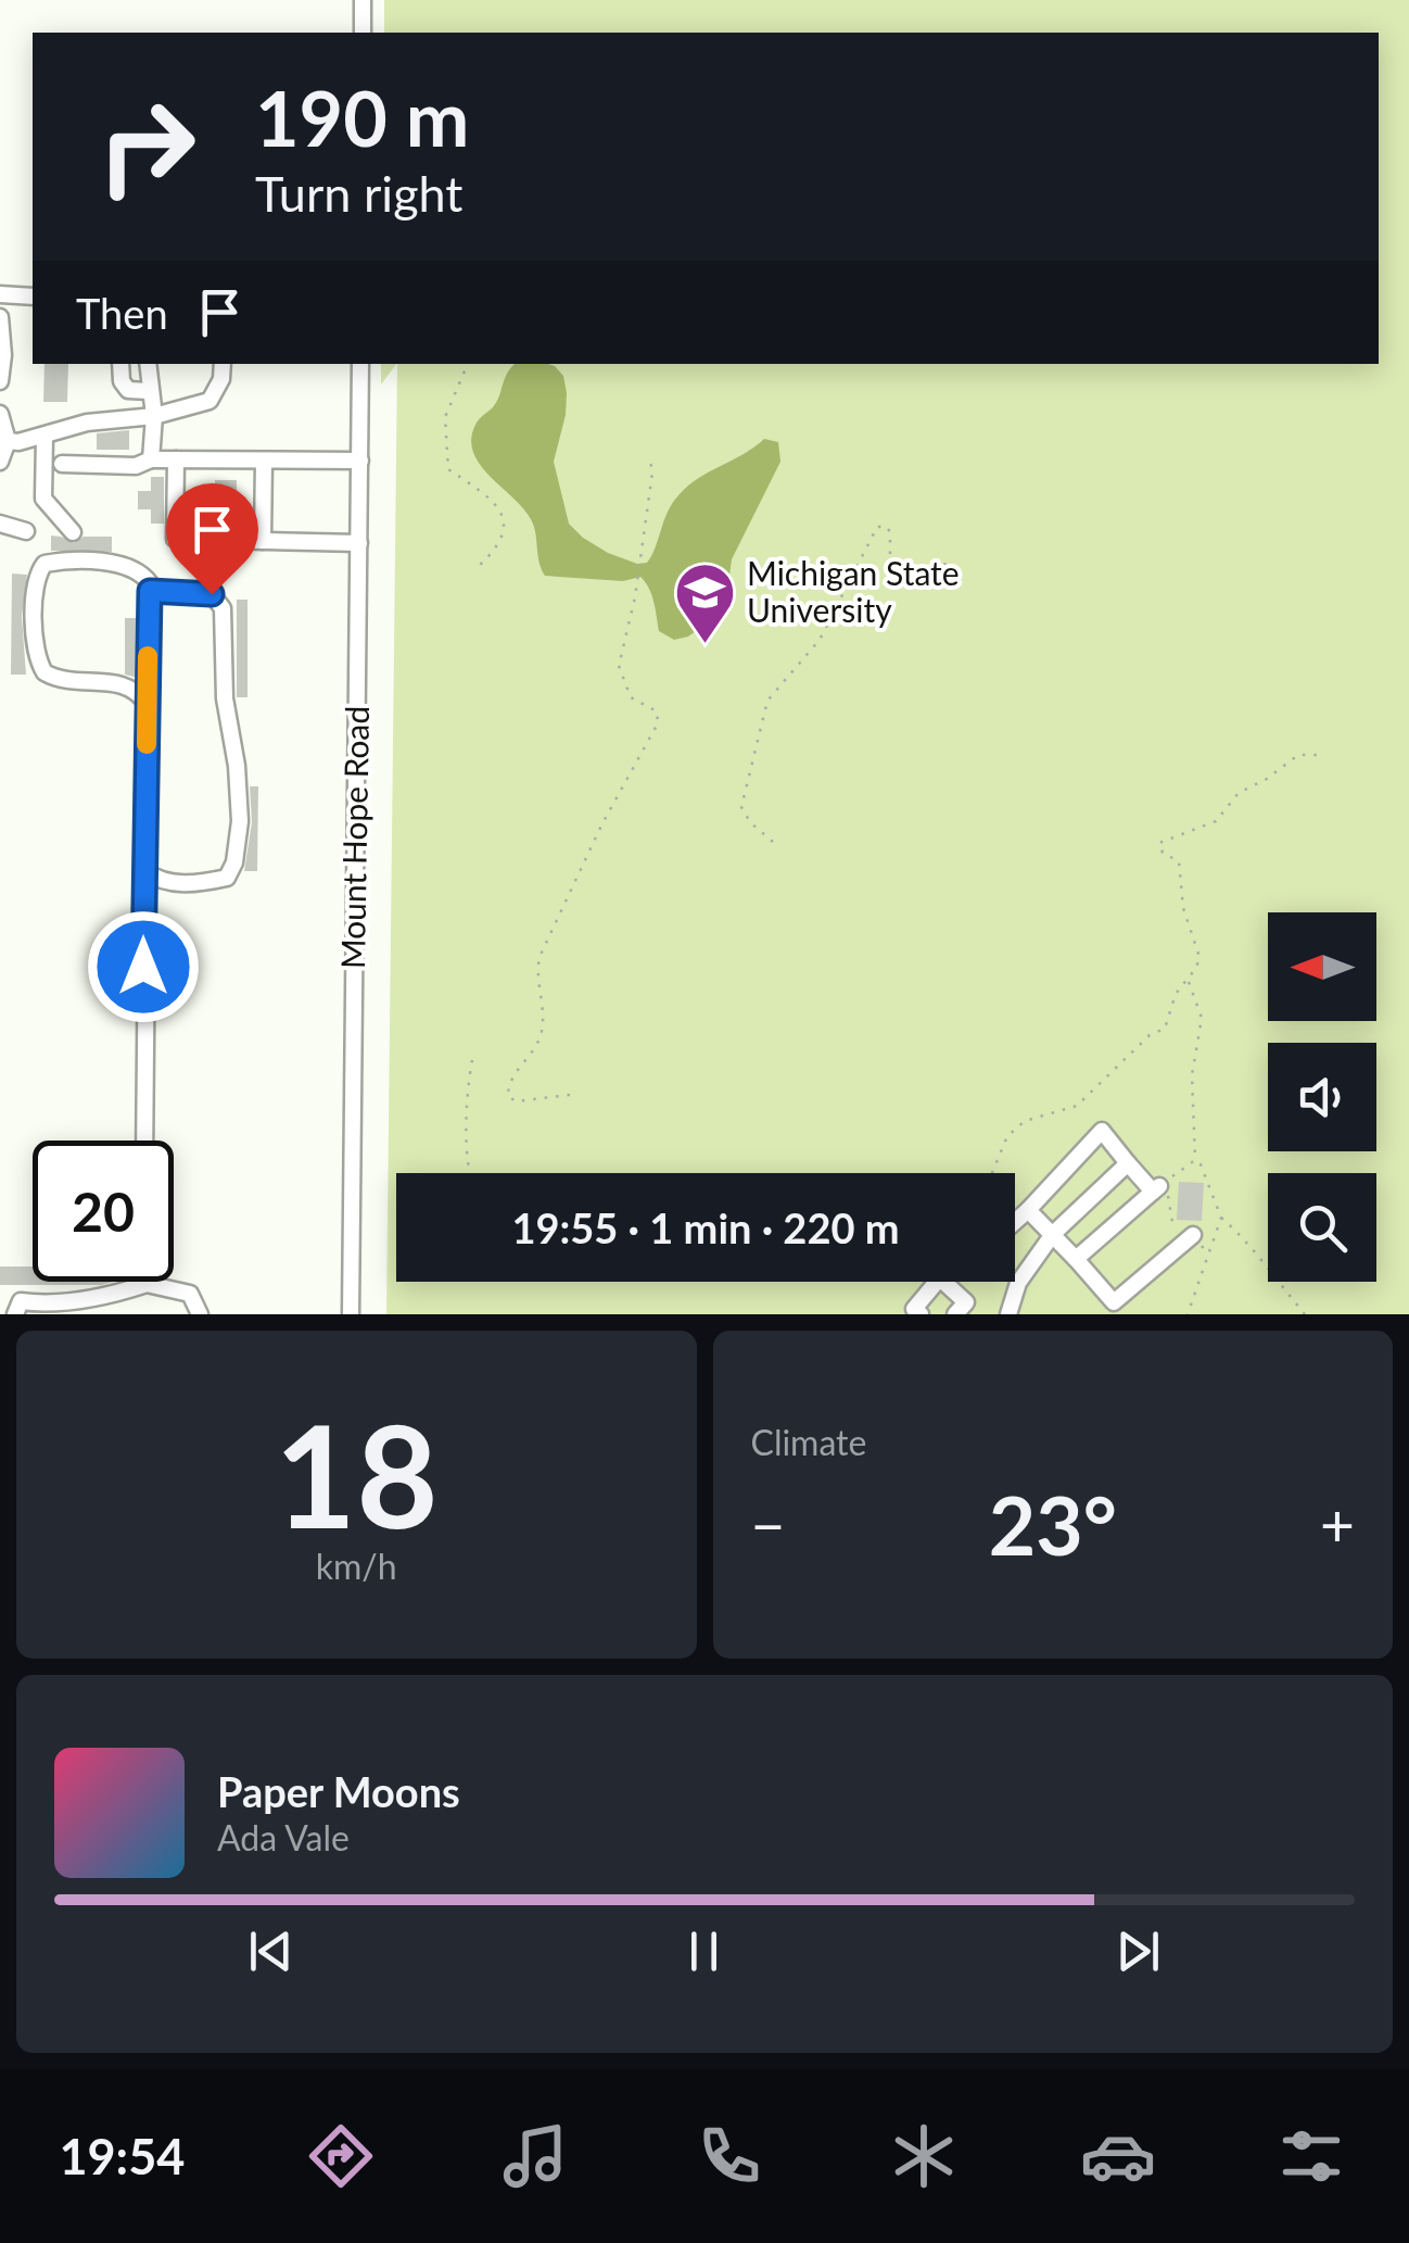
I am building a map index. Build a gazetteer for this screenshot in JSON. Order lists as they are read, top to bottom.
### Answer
{
  "streets": {
    "street": ["Mount Hope Road"]
  },
  "places": {
    "school or university": ["Michigan State University"]
  },
  "north": "left",
  "page": {
    "turn": ["190 m", "Turn right"],
    "then": "Then",
    "limit": "20",
    "trip": "19:55 · 1 min · 220 m",
    "tile": [
      ["18", "km/h"],
      "Climate"
    ],
    "heat": ["−", "23°", "+"],
    "song": ["Paper Moons", "Ada Vale"],
    "tabs": "19:54"
  }
}
